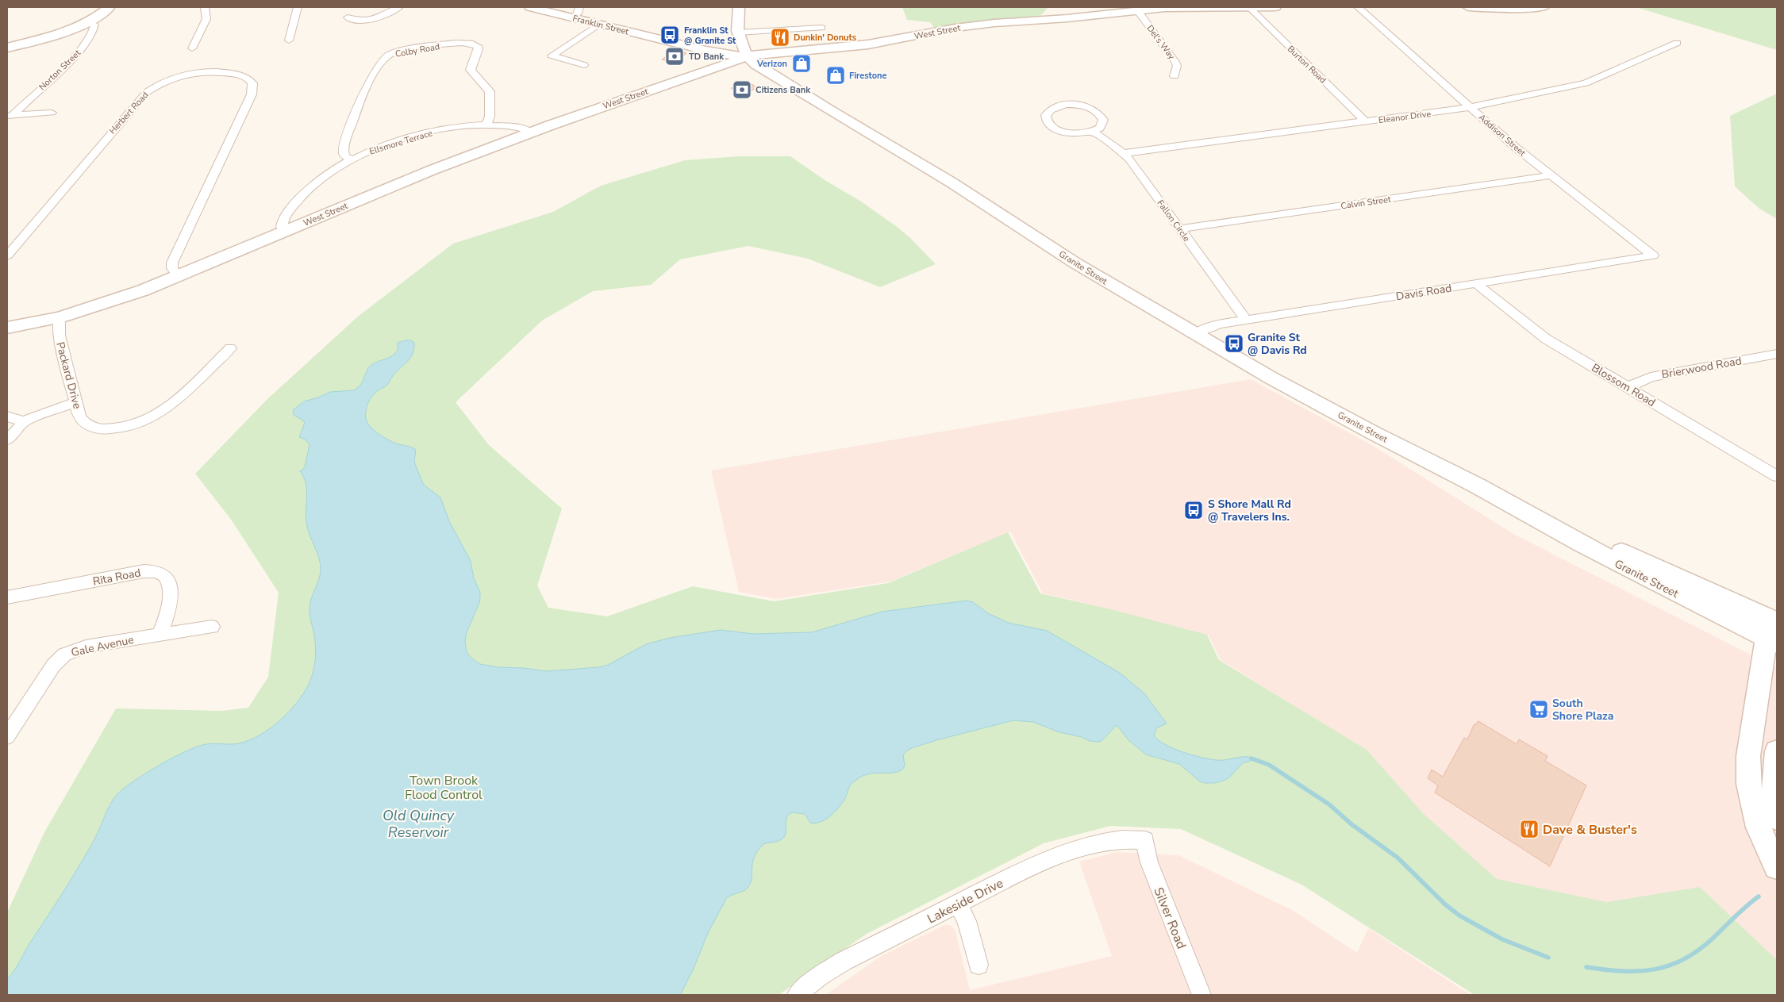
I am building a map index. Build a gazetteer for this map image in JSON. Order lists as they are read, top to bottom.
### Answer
{
  "streets": {
    "main road": ["Franklin Street", "West Street", "Granite Street"],
    "street": [
      "Del's Way",
      "Colby Road",
      "Burton Road",
      "Norton Street",
      "Herbert Road",
      "Eleanor Drive",
      "Addison Street",
      "Ellsmore Terrace",
      "Calvin Street",
      "Fallon Circle",
      "Davis Road",
      "Brierwood Road",
      "Packard Drive",
      "Blossom Road",
      "Rita Road",
      "Gale Avenue",
      "Lakeside Drive",
      "Silver Road"
    ]
  },
  "crossings": [
    ["Franklin Street", "West Street"],
    ["Franklin Street", "Granite Street"],
    ["West Street", "Del's Way"],
    ["West Street", "Burton Road"],
    ["West Street", "Herbert Road"],
    ["West Street", "Ellsmore Terrace"],
    ["West Street", "Granite Street"],
    ["West Street", "Packard Drive"],
    ["Colby Road", "Ellsmore Terrace"],
    ["Burton Road", "Eleanor Drive"],
    ["Eleanor Drive", "Addison Street"],
    ["Eleanor Drive", "Fallon Circle"],
    ["Addison Street", "Calvin Street"],
    ["Addison Street", "Davis Road"],
    ["Calvin Street", "Fallon Circle"],
    ["Fallon Circle", "Davis Road"],
    ["Granite Street", "Davis Road"],
    ["Davis Road", "Blossom Road"],
    ["Brierwood Road", "Blossom Road"],
    ["Rita Road", "Gale Avenue"],
    ["Lakeside Drive", "Silver Road"]
  ],
  "water": ["Old Quincy Reservoir"],
  "parks": ["Town Brook Flood Control"],
  "places": {
    "bus stop": ["Franklin St @ Granite St", "Granite St @ Davis Rd", "S Shore Mall Rd @ Travelers Ins."],
    "restaurant": ["Dunkin' Donuts", "Dave & Buster's"],
    "bank": ["TD Bank", "Citizens Bank"],
    "shop": ["Verizon", "Firestone"],
    "supermarket": ["South Shore Plaza"]
  }
}
